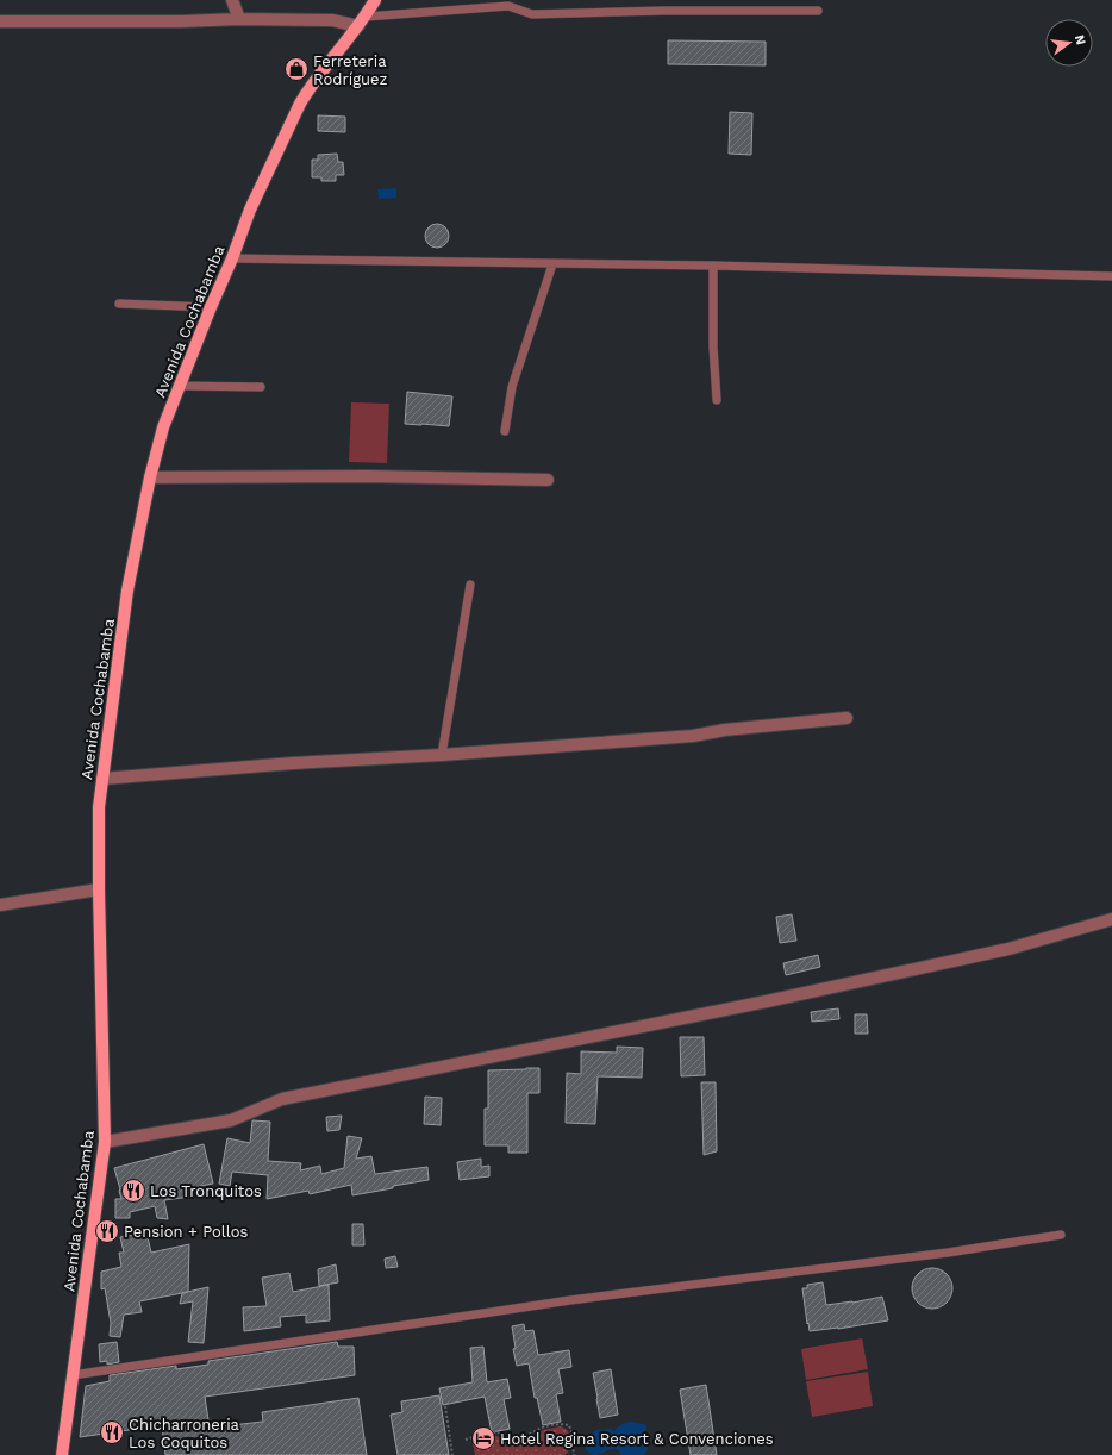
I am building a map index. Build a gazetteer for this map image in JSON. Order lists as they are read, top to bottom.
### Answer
{
  "streets": {
    "main road": ["Avenida Cochabamba"]
  },
  "places": {
    "shop": ["Ferreteria Rodríguez"],
    "restaurant": ["Los Tronquitos", "Pension + Pollos", "Chicharroneria Los Coquitos"],
    "hotel": ["Hotel Regina Resort & Convenciones"]
  },
  "north": "right"
}
